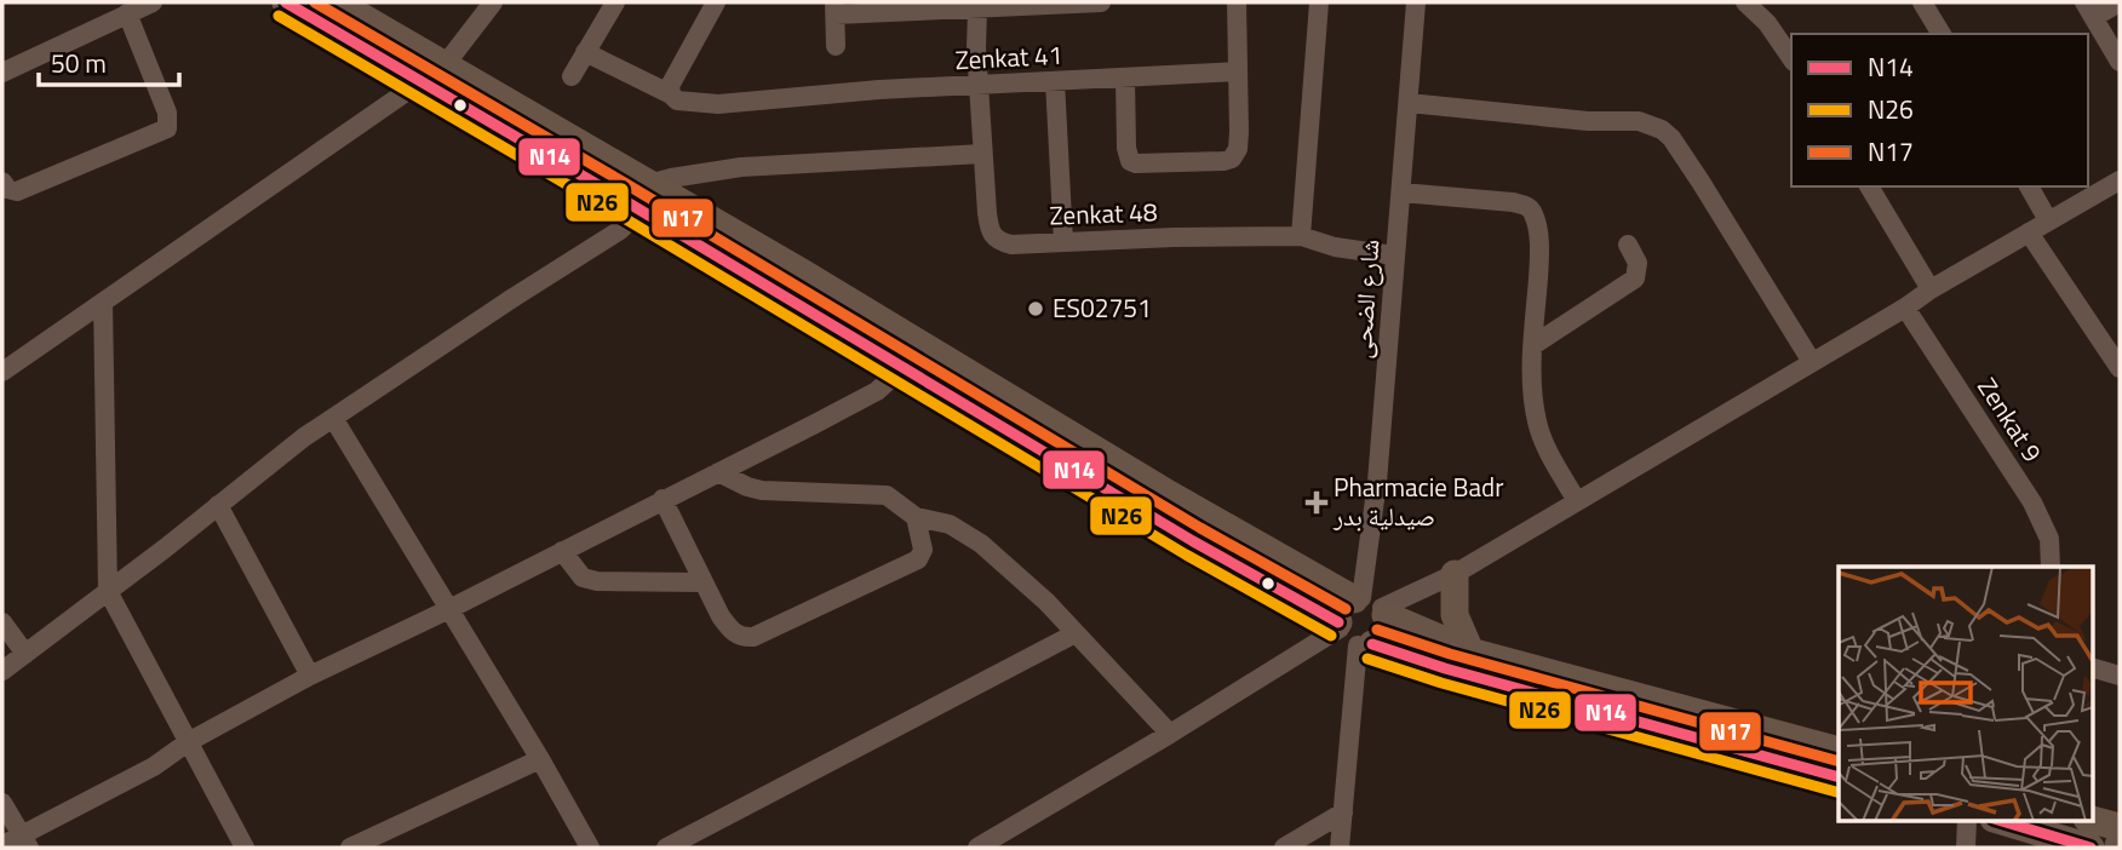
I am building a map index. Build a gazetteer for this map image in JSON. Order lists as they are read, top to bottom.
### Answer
{
  "streets": {
    "street": [
      "Zenkat 41",
      "Zenkat 48",
      "شارع الضحى",
      "Zenkat 9"
    ]
  },
  "crossings": [
    ["Zenkat 48", "شارع الضحى"]
  ],
  "places": {
    "other": ["ES02751"],
    "health": ["Pharmacie Badr صيدلية بدر"]
  },
  "lines": ["transit line N14", "transit line N17", "transit line N26"],
  "legend": ["N14", "N26", "N17"],
  "scale_bar": "50 m"
}
